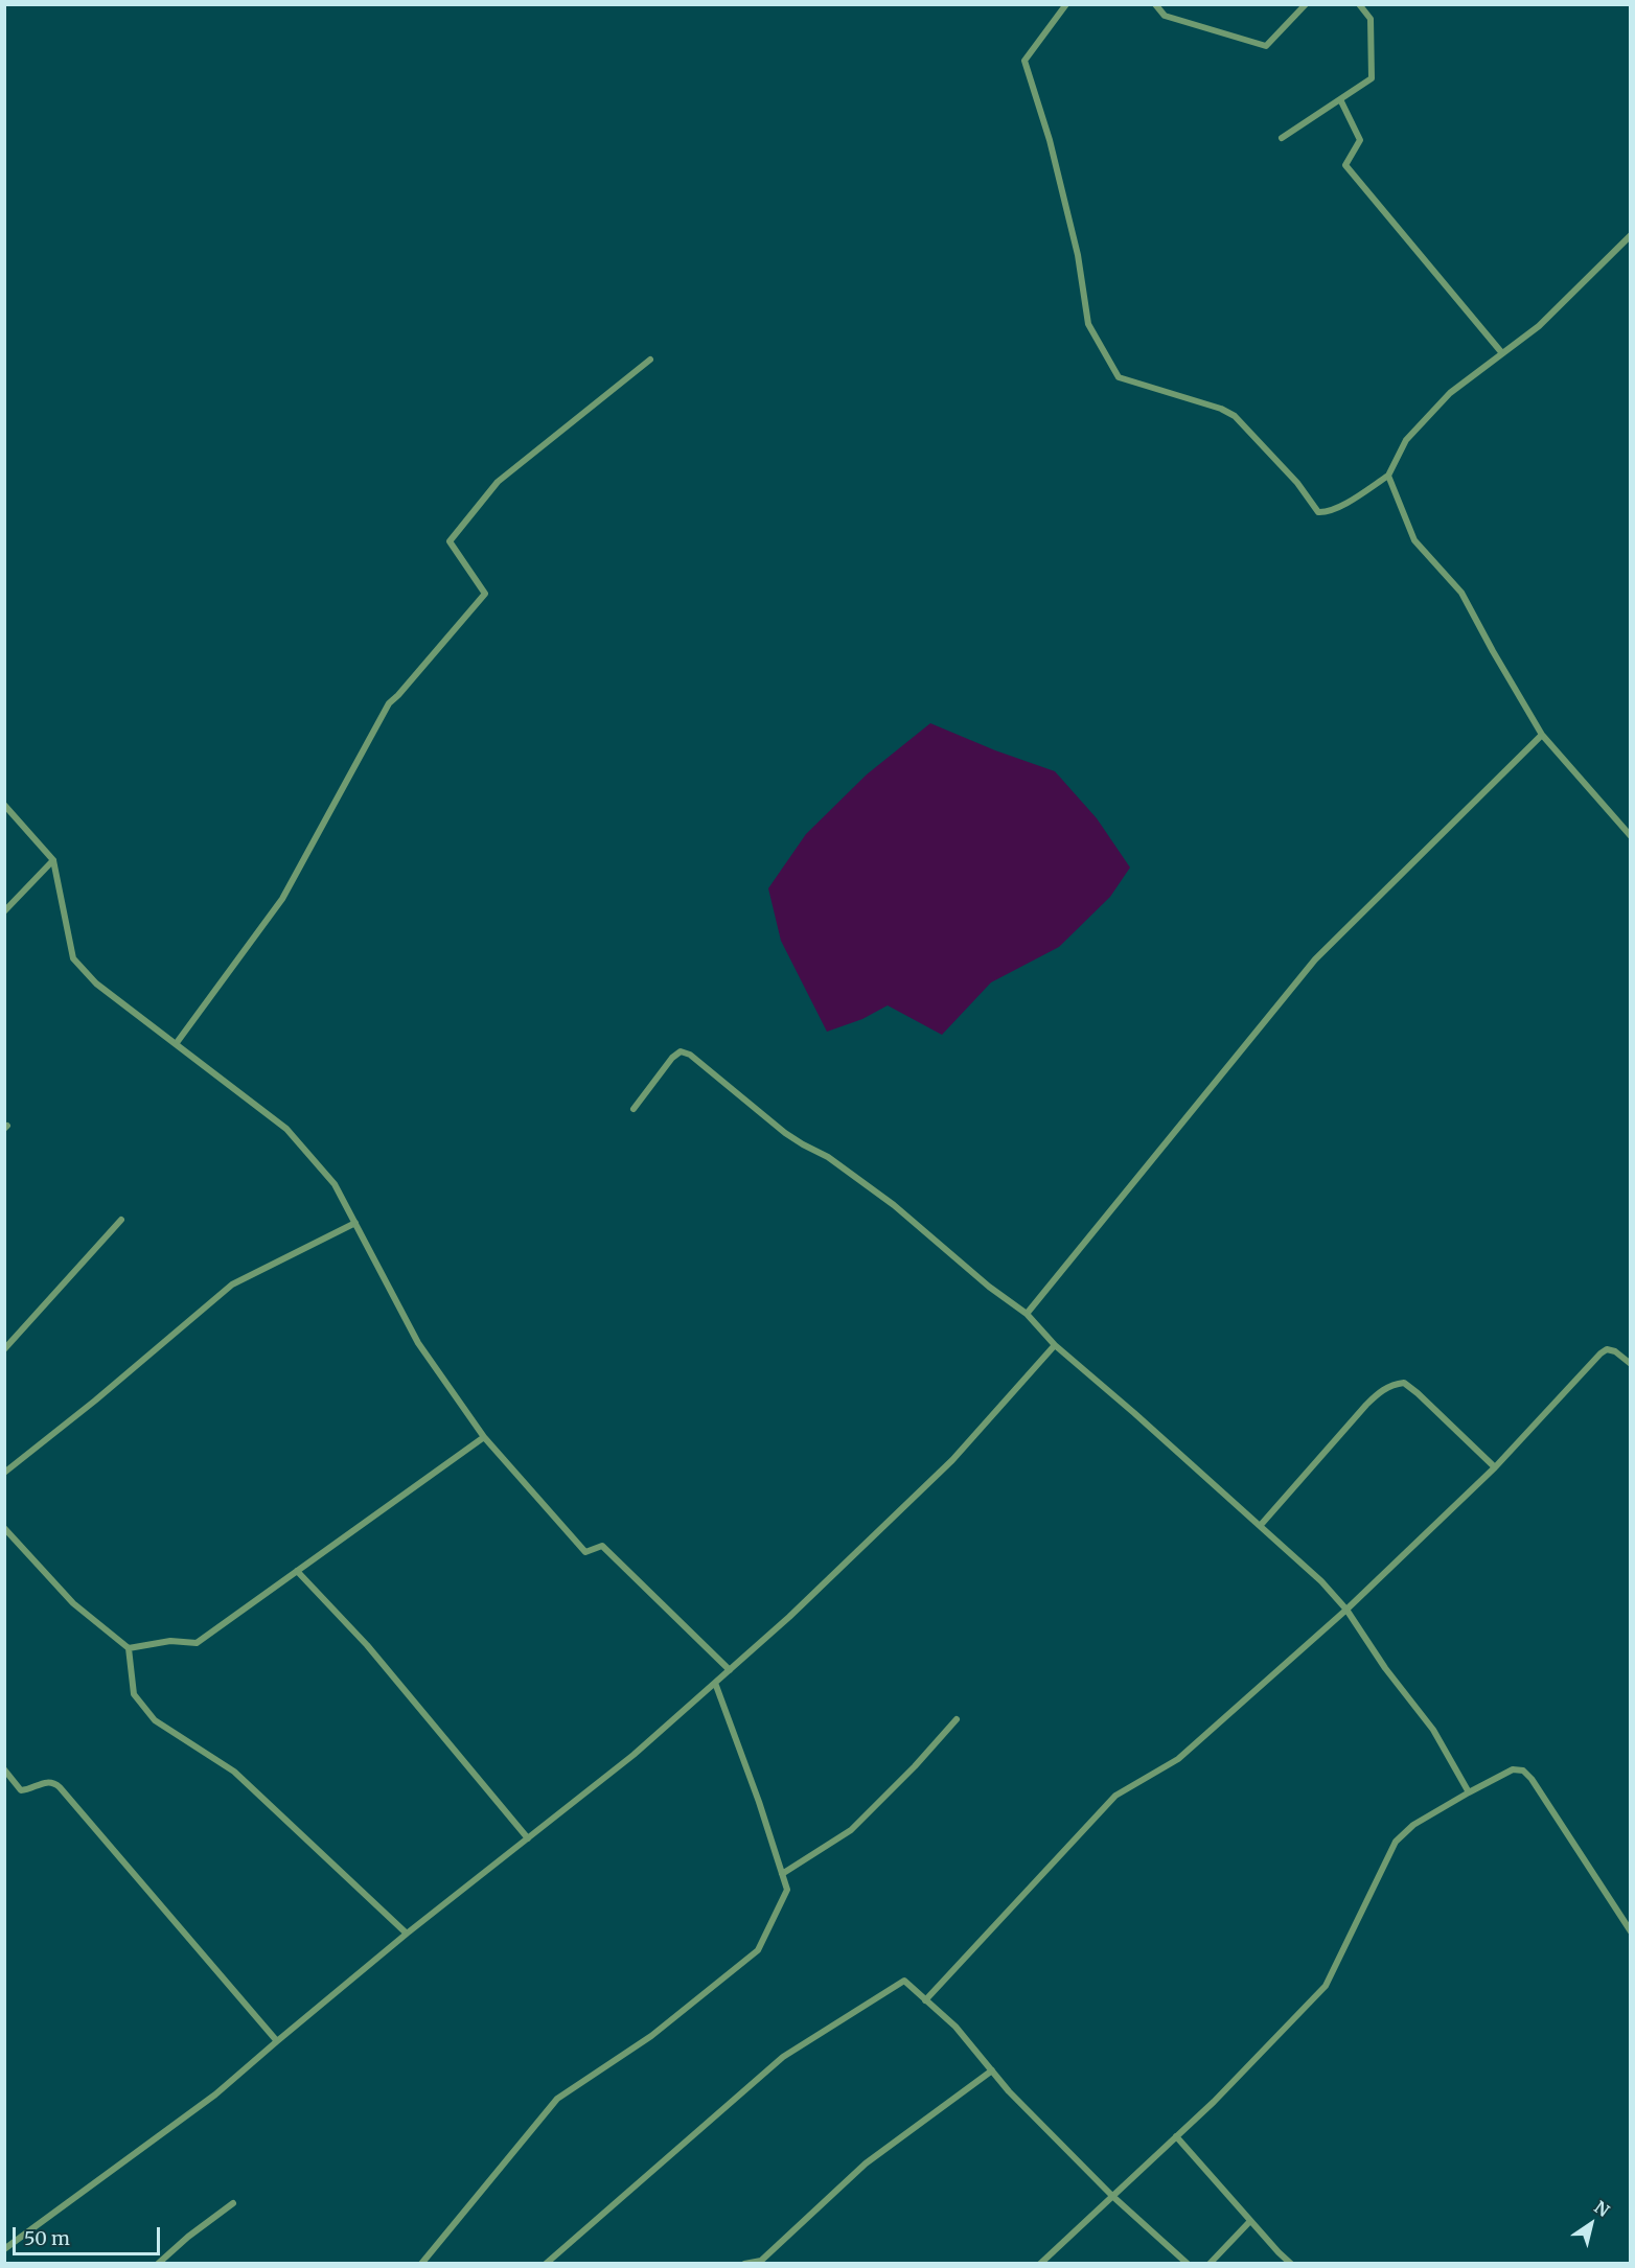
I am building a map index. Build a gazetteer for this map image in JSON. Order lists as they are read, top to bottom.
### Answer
{
  "scale_bar": "50 m",
  "north": "top right"
}
